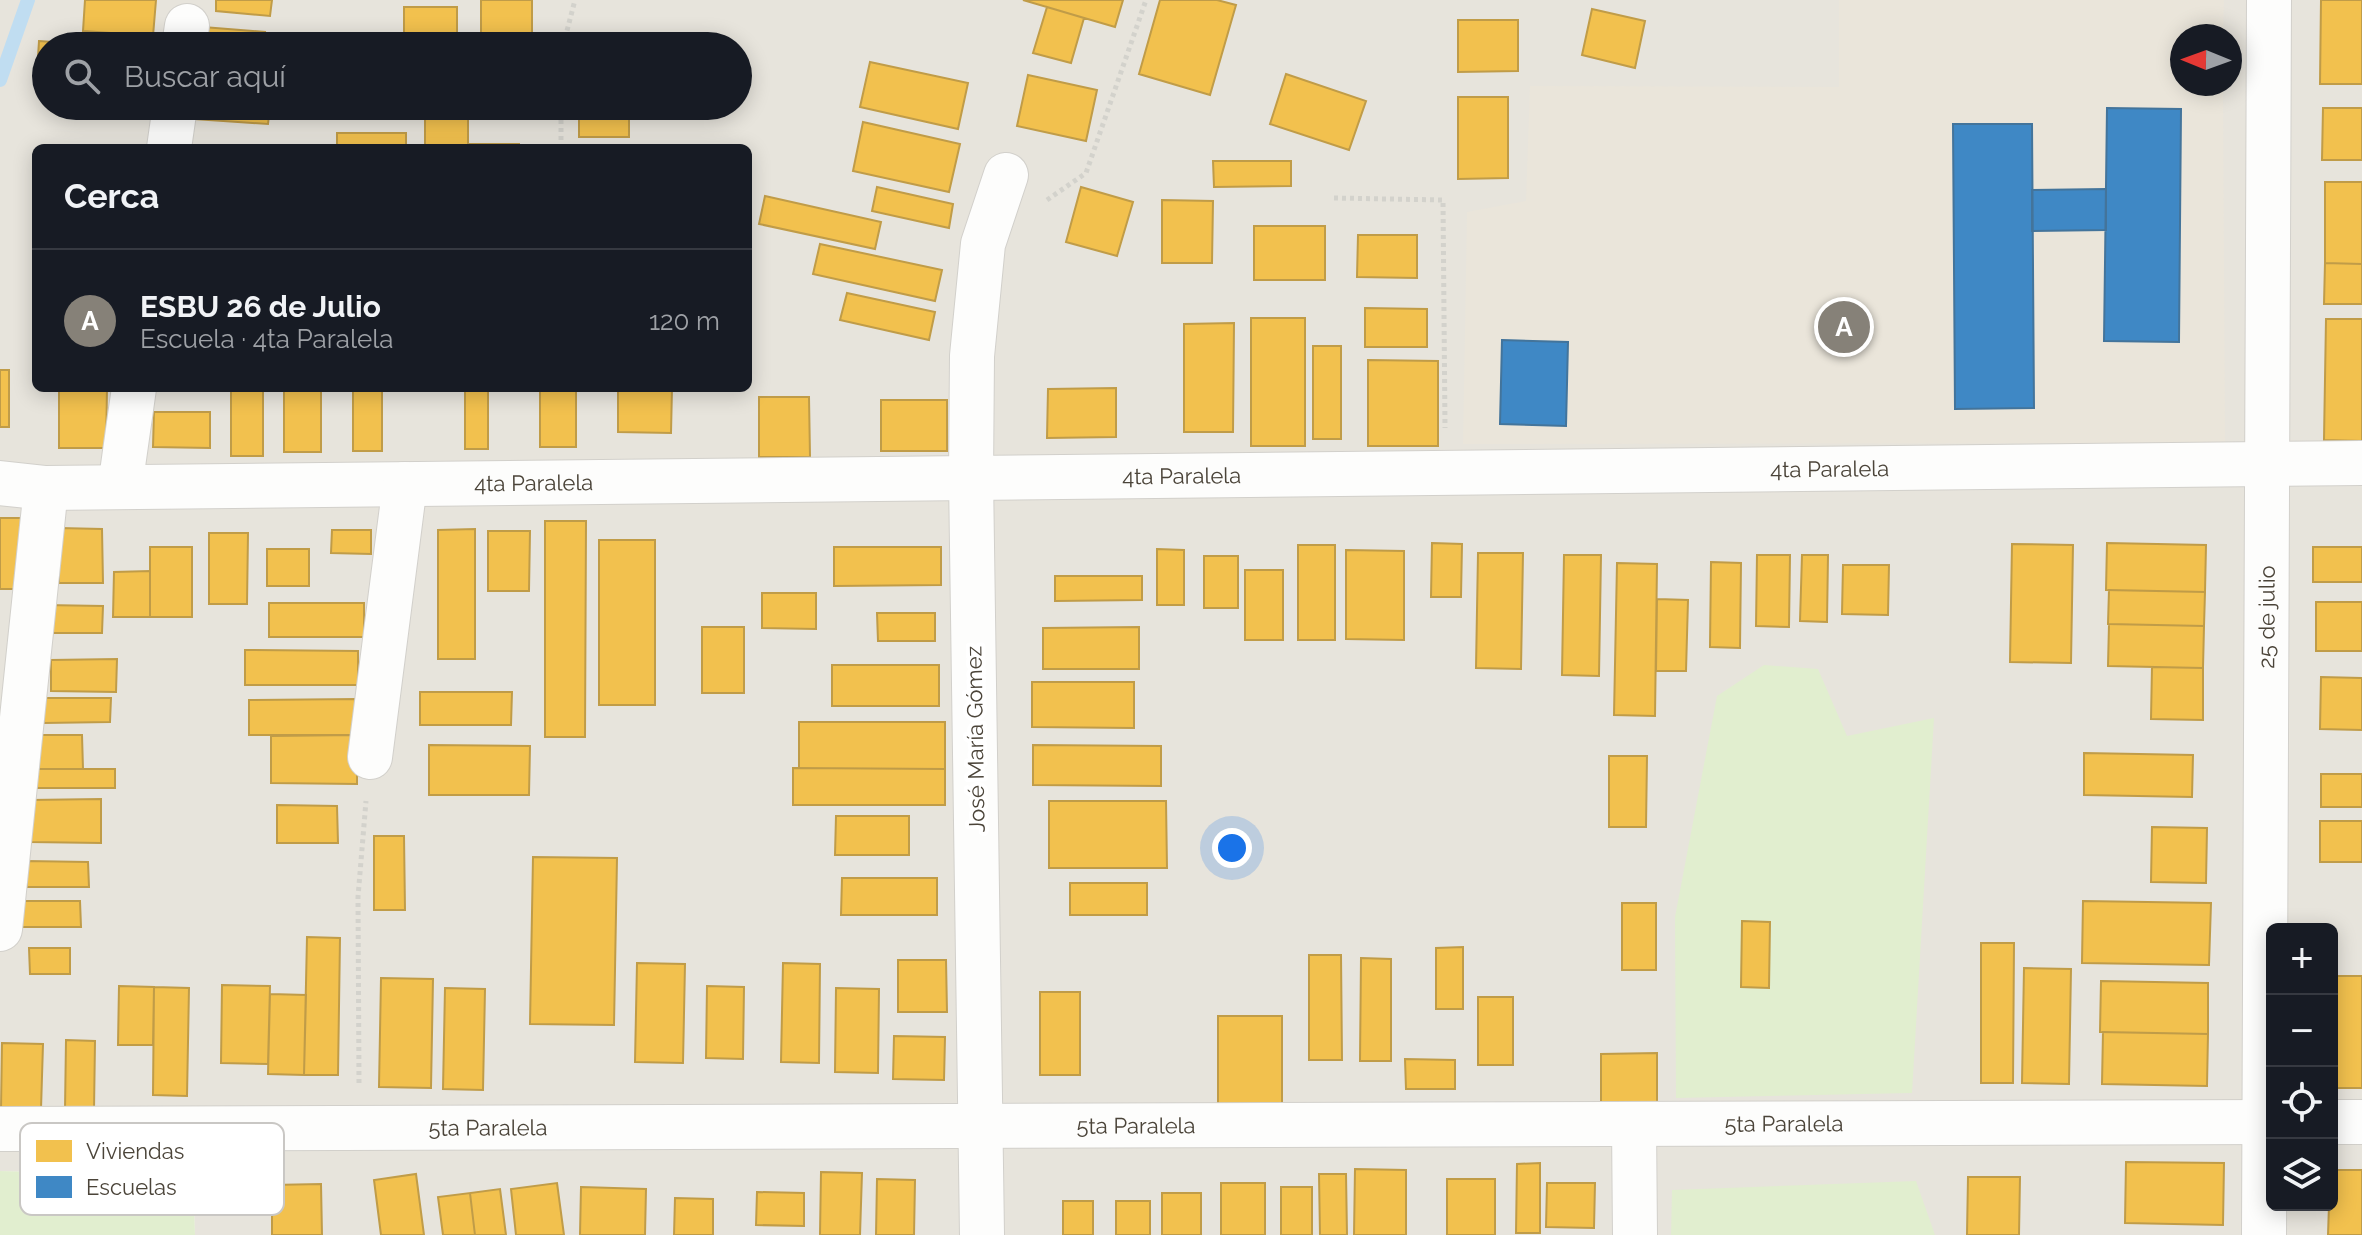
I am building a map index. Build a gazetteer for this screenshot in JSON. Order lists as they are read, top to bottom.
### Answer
{
  "streets": {
    "street": [
      "4ta Paralela",
      "25 de julio",
      "José María Gómez",
      "5ta Paralela"
    ]
  },
  "crossings": [
    ["4ta Paralela", "25 de julio"],
    ["4ta Paralela", "José María Gómez"],
    ["José María Gómez", "5ta Paralela"]
  ],
  "legend": ["Viviendas", "Escuelas"],
  "north": "left",
  "page": {
    "search": "Buscar aquí",
    "heading": "Cerca",
    "list": [
      {
        "mark": "A",
        "name": "ESBU 26 de Julio",
        "note": "Escuela · 4ta Paralela",
        "value": "120 m"
      }
    ],
    "pins": "A",
    "map_buttons": ["+", "−"]
  }
}
